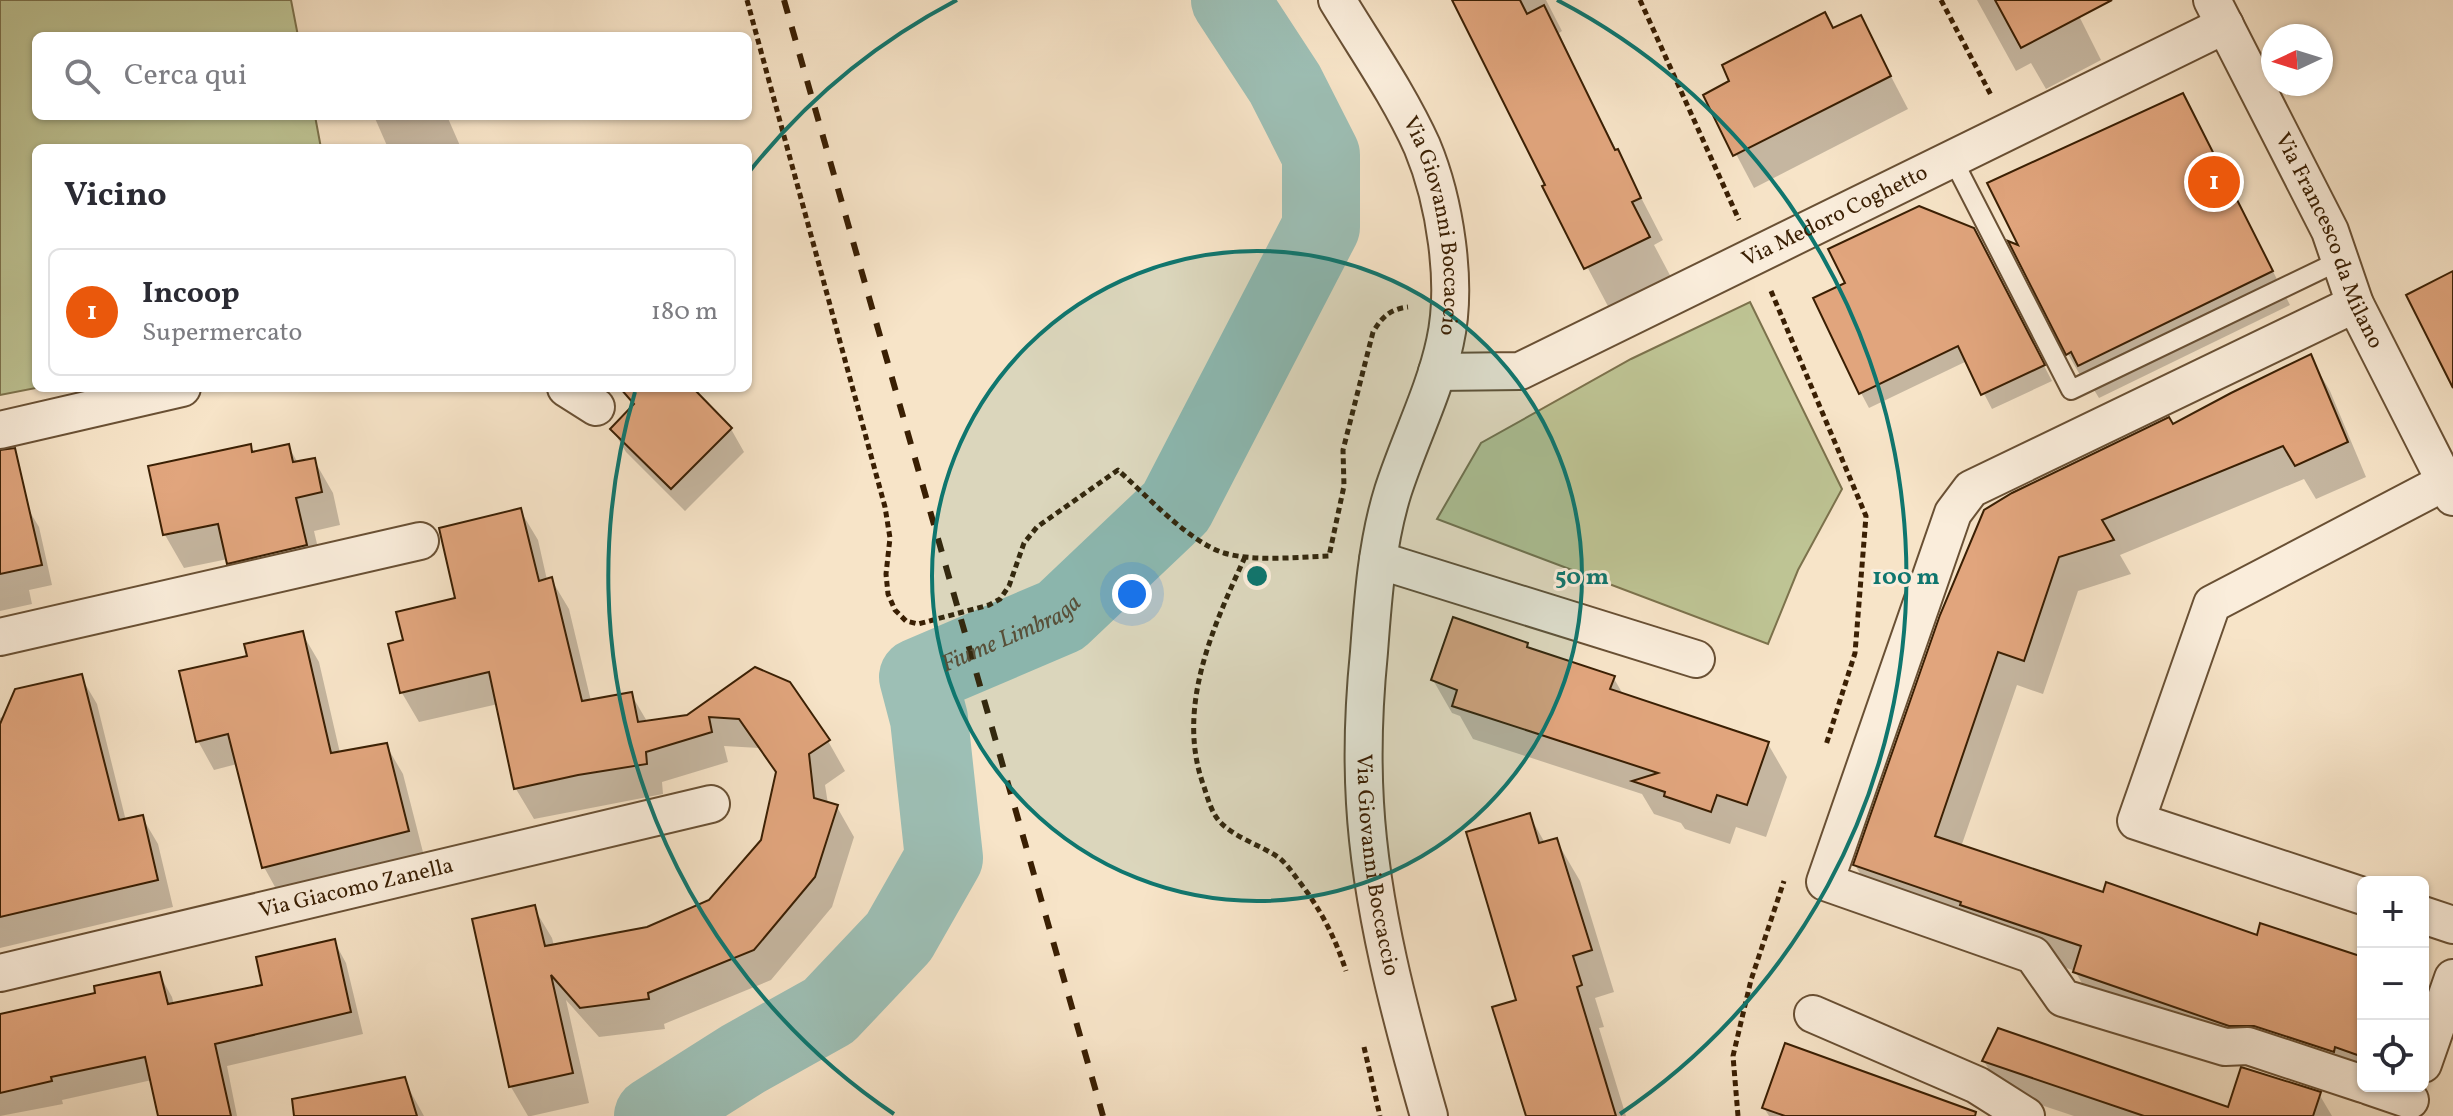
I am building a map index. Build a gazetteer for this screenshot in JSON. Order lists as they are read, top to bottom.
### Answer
{
  "streets": {
    "street": [
      "Via Medoro Coghetto",
      "Via Giovanni Boccaccio",
      "Via Francesco da Milano",
      "Via Giacomo Zanella"
    ]
  },
  "crossings": [
    ["Via Medoro Coghetto", "Via Giovanni Boccaccio"],
    ["Via Medoro Coghetto", "Via Francesco da Milano"]
  ],
  "water": ["Fiume Limbraga"],
  "north": "left",
  "page": {
    "search": "Cerca qui",
    "heading": "Vicino",
    "pins": "1",
    "list": [
      {
        "mark": "1",
        "name": "Incoop",
        "note": "Supermercato",
        "value": "180 m"
      }
    ],
    "map_buttons": ["+", "−"]
  },
  "rings": ["50 m", "100 m"]
}
